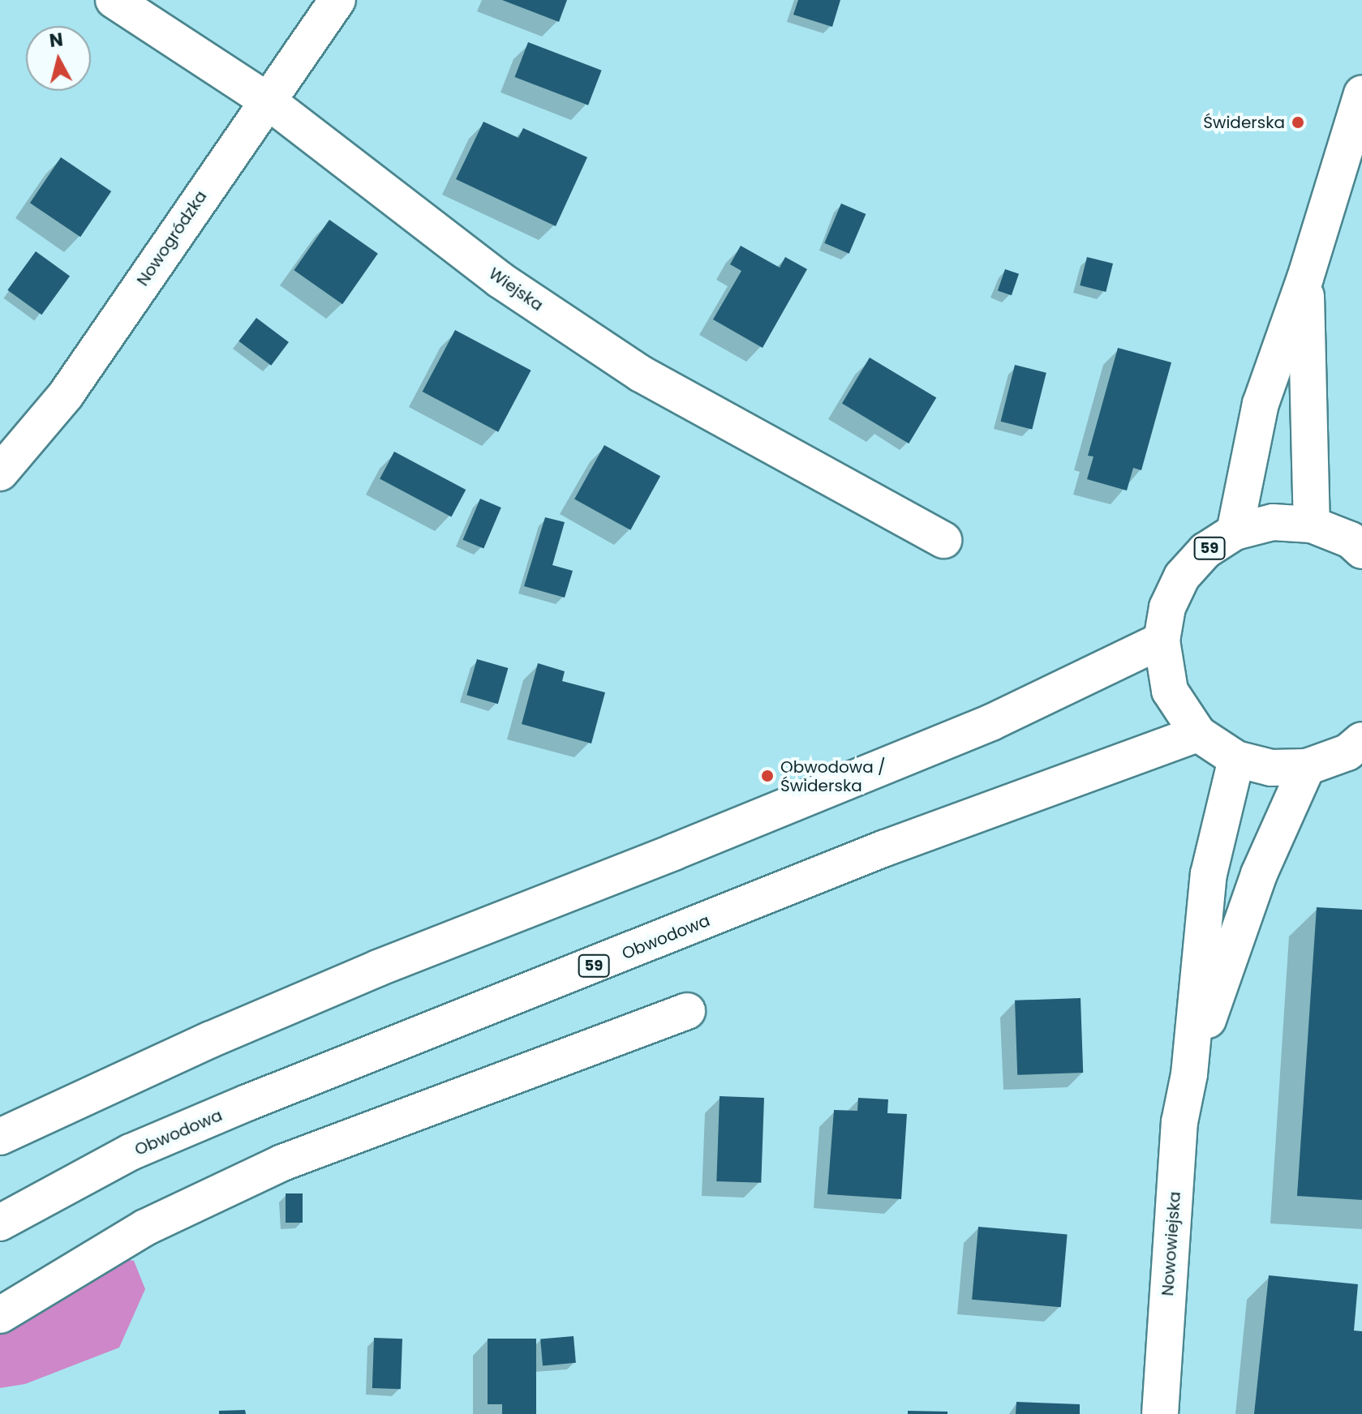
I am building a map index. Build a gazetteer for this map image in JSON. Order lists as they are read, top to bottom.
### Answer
{
  "streets": {
    "street": [
      "Nowogródzka",
      "Wiejska",
      "59",
      "Obwodowa",
      "Nowowiejska"
    ]
  },
  "crossings": [
    ["Nowogródzka", "Wiejska"]
  ],
  "places": ["Świderska", "Obwodowa / Świderska"],
  "north": "top"
}
